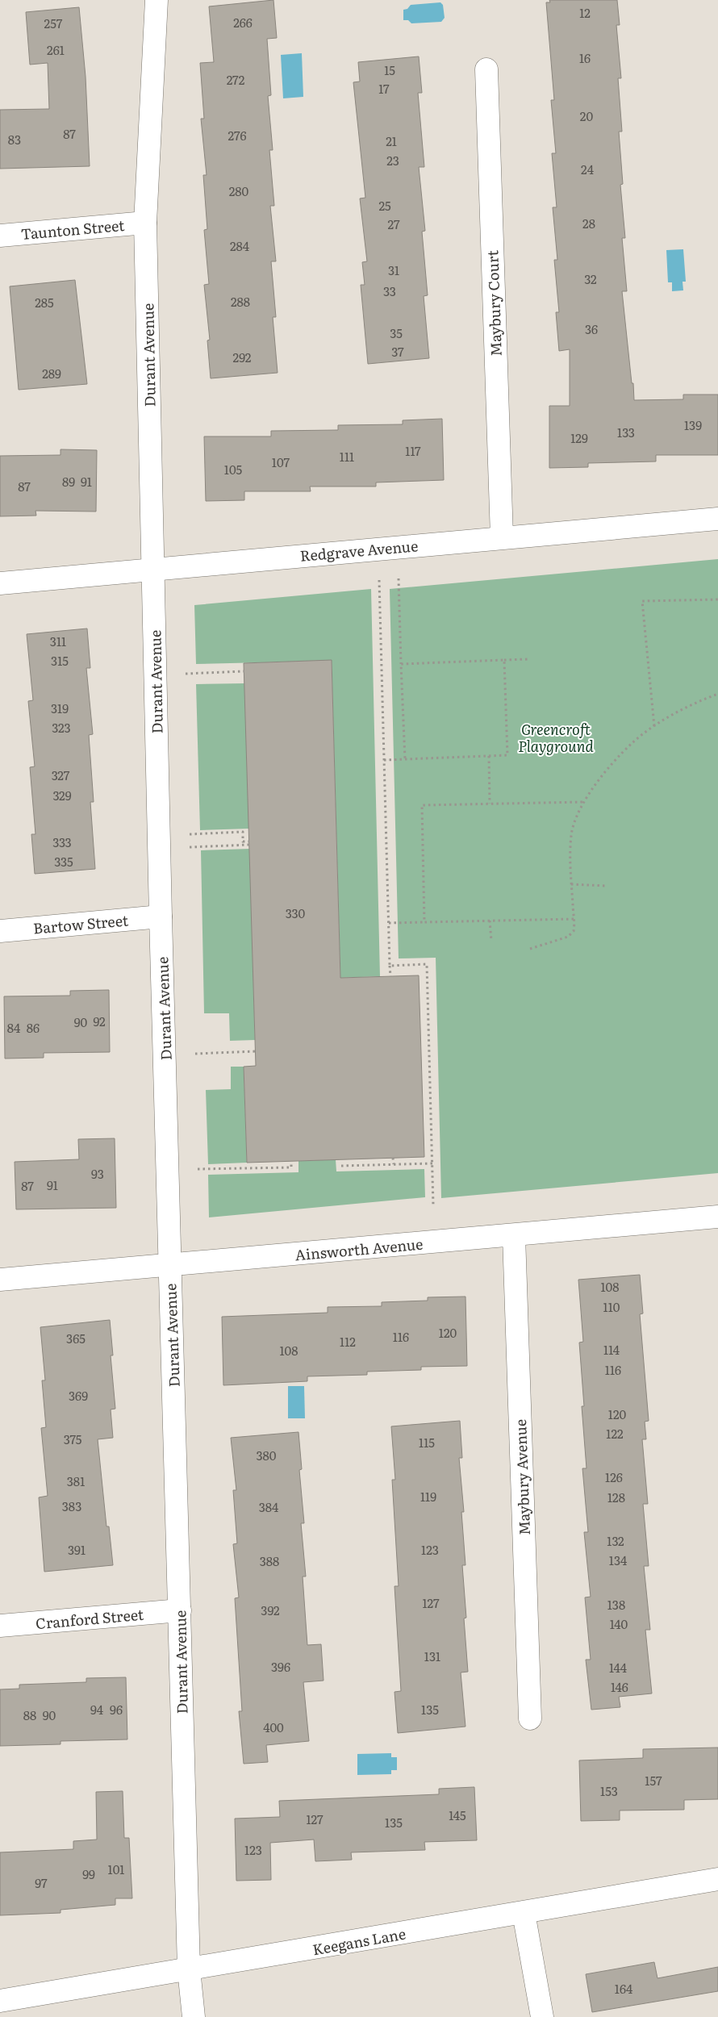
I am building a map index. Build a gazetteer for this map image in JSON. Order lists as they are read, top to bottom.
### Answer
{
  "streets": {
    "street": [
      "Taunton Street",
      "Maybury Court",
      "Durant Avenue",
      "Redgrave Avenue",
      "Bartow Street",
      "Ainsworth Avenue",
      "Maybury Avenue",
      "Cranford Street",
      "Keegans Lane"
    ]
  },
  "crossings": [
    ["Taunton Street", "Durant Avenue"],
    ["Maybury Court", "Redgrave Avenue"],
    ["Durant Avenue", "Redgrave Avenue"],
    ["Durant Avenue", "Bartow Street"],
    ["Durant Avenue", "Ainsworth Avenue"],
    ["Durant Avenue", "Cranford Street"],
    ["Durant Avenue", "Keegans Lane"],
    ["Ainsworth Avenue", "Maybury Avenue"]
  ],
  "parks": ["Greencroft Playground"],
  "house_numbers": [
    "12",
    "266",
    "257",
    "261",
    "16",
    "15",
    "272",
    "17",
    "20",
    "87",
    "276",
    "83",
    "21",
    "23",
    "24",
    "280",
    "25",
    "28",
    "27",
    "284",
    "31",
    "32",
    "33",
    "288",
    "285",
    "36",
    "35",
    "37",
    "292",
    "289",
    "139",
    "133",
    "129",
    "117",
    "111",
    "107",
    "105",
    "89",
    "91",
    "87",
    "311",
    "315",
    "319",
    "323",
    "327",
    "329",
    "333",
    "335",
    "330",
    "92",
    "90",
    "84",
    "86",
    "93",
    "91",
    "87",
    "108",
    "110",
    "120",
    "116",
    "365",
    "112",
    "114",
    "108",
    "116",
    "369",
    "120",
    "122",
    "375",
    "115",
    "380",
    "126",
    "381",
    "119",
    "128",
    "383",
    "384",
    "132",
    "391",
    "123",
    "134",
    "388",
    "127",
    "138",
    "392",
    "140",
    "131",
    "396",
    "144",
    "146",
    "94",
    "96",
    "135",
    "88",
    "90",
    "400",
    "157",
    "153",
    "145",
    "127",
    "135",
    "123",
    "101",
    "99",
    "97",
    "164"
  ]
}
